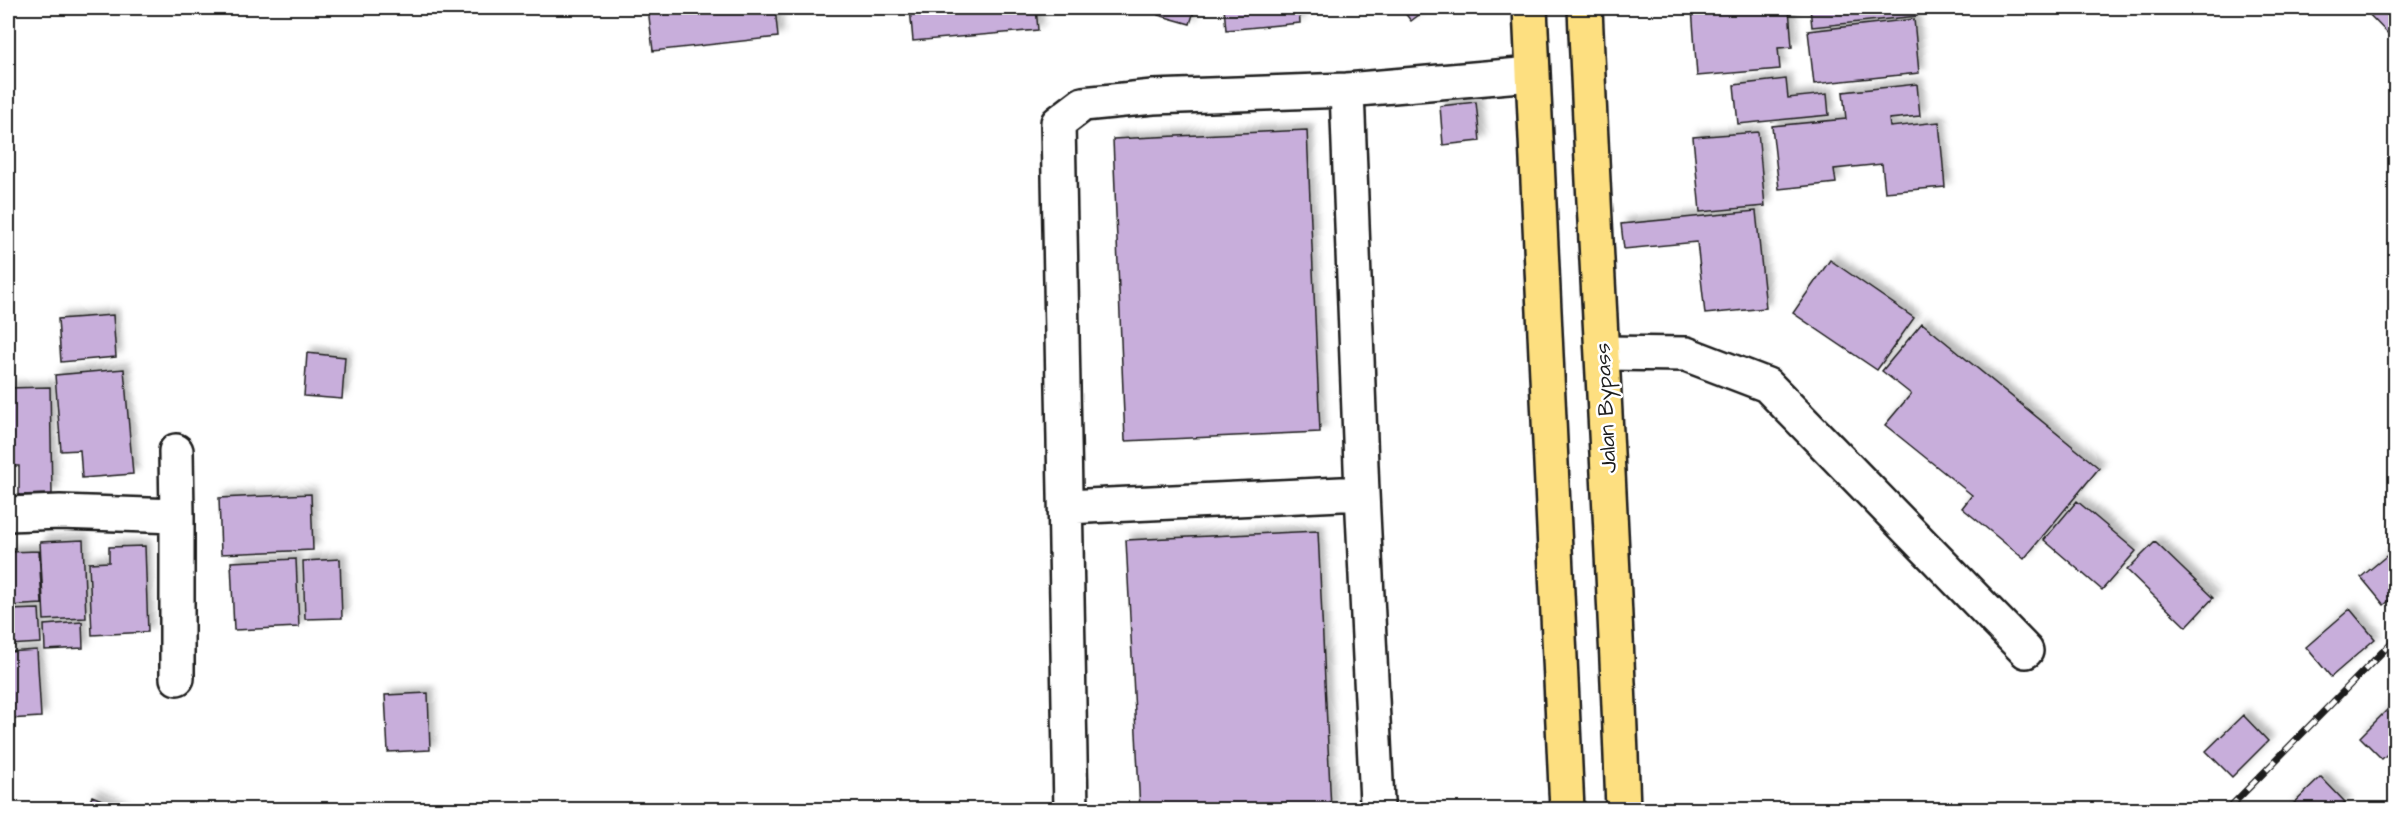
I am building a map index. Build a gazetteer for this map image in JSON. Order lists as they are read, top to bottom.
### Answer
{
  "streets": {
    "highway": ["Jalan Bypass"]
  }
}
